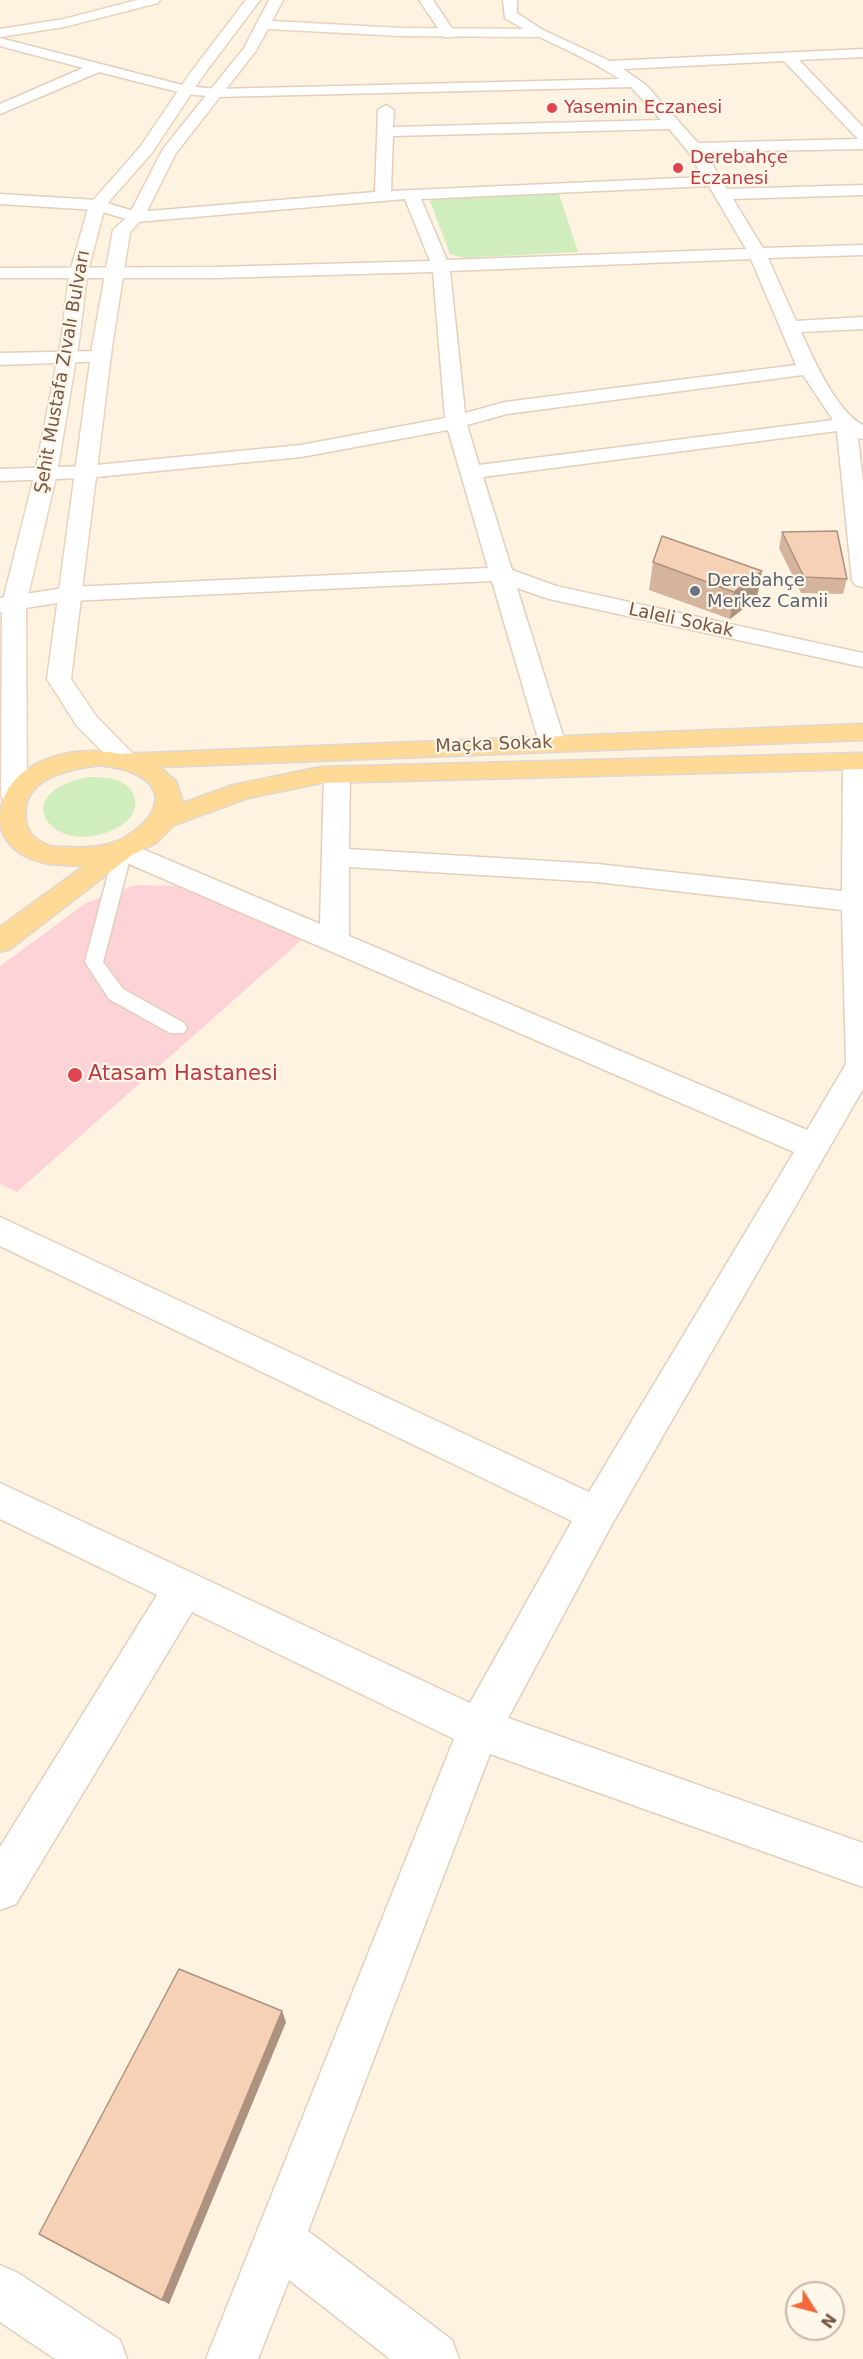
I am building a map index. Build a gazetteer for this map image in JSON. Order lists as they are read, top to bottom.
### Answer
{
  "streets": {
    "main road": ["Maçka Sokak"],
    "street": ["Şehit Mustafa Zıvalı Bulvarı", "Laleli Sokak"]
  },
  "crossings": [
    ["Şehit Mustafa Zıvalı Bulvarı", "Maçka Sokak"]
  ],
  "places": [
    "Yasemin Eczanesi",
    "Derebahçe Eczanesi",
    "Derebahçe Merkez Camii",
    "Atasam Hastanesi"
  ],
  "north": "bottom right"
}
